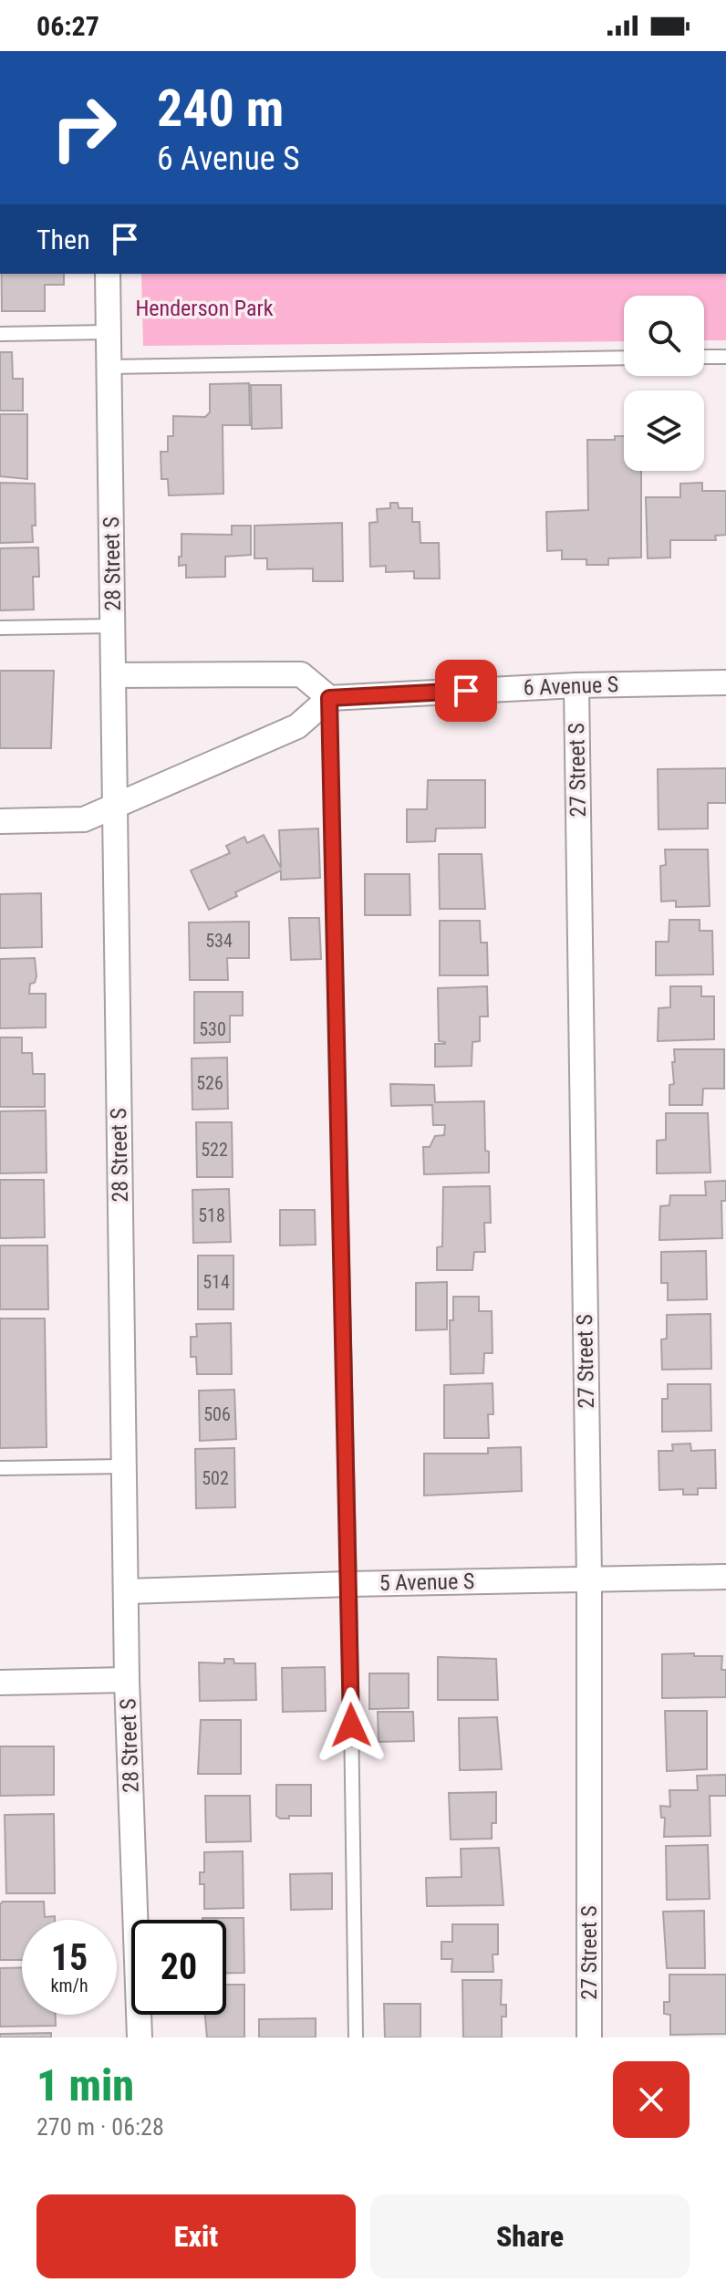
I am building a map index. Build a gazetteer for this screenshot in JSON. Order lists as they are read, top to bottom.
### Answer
{
  "streets": {
    "street": [
      "28 Street S",
      "6 Avenue S",
      "27 Street S",
      "5 Avenue S"
    ]
  },
  "crossings": [
    ["28 Street S", "5 Avenue S"],
    ["6 Avenue S", "27 Street S"],
    ["27 Street S", "5 Avenue S"]
  ],
  "parks": ["Henderson Park"],
  "house_numbers": [
    "534",
    "530",
    "526",
    "522",
    "518",
    "514",
    "506",
    "502"
  ],
  "page": {
    "status": "06:27",
    "turn": ["240 m", "6 Avenue S"],
    "then": "Then",
    "speed": "15 km/h",
    "limit": "20",
    "heading": ["1 min", "270 m · 06:28"],
    "buttons": ["Exit", "Share"]
  }
}
